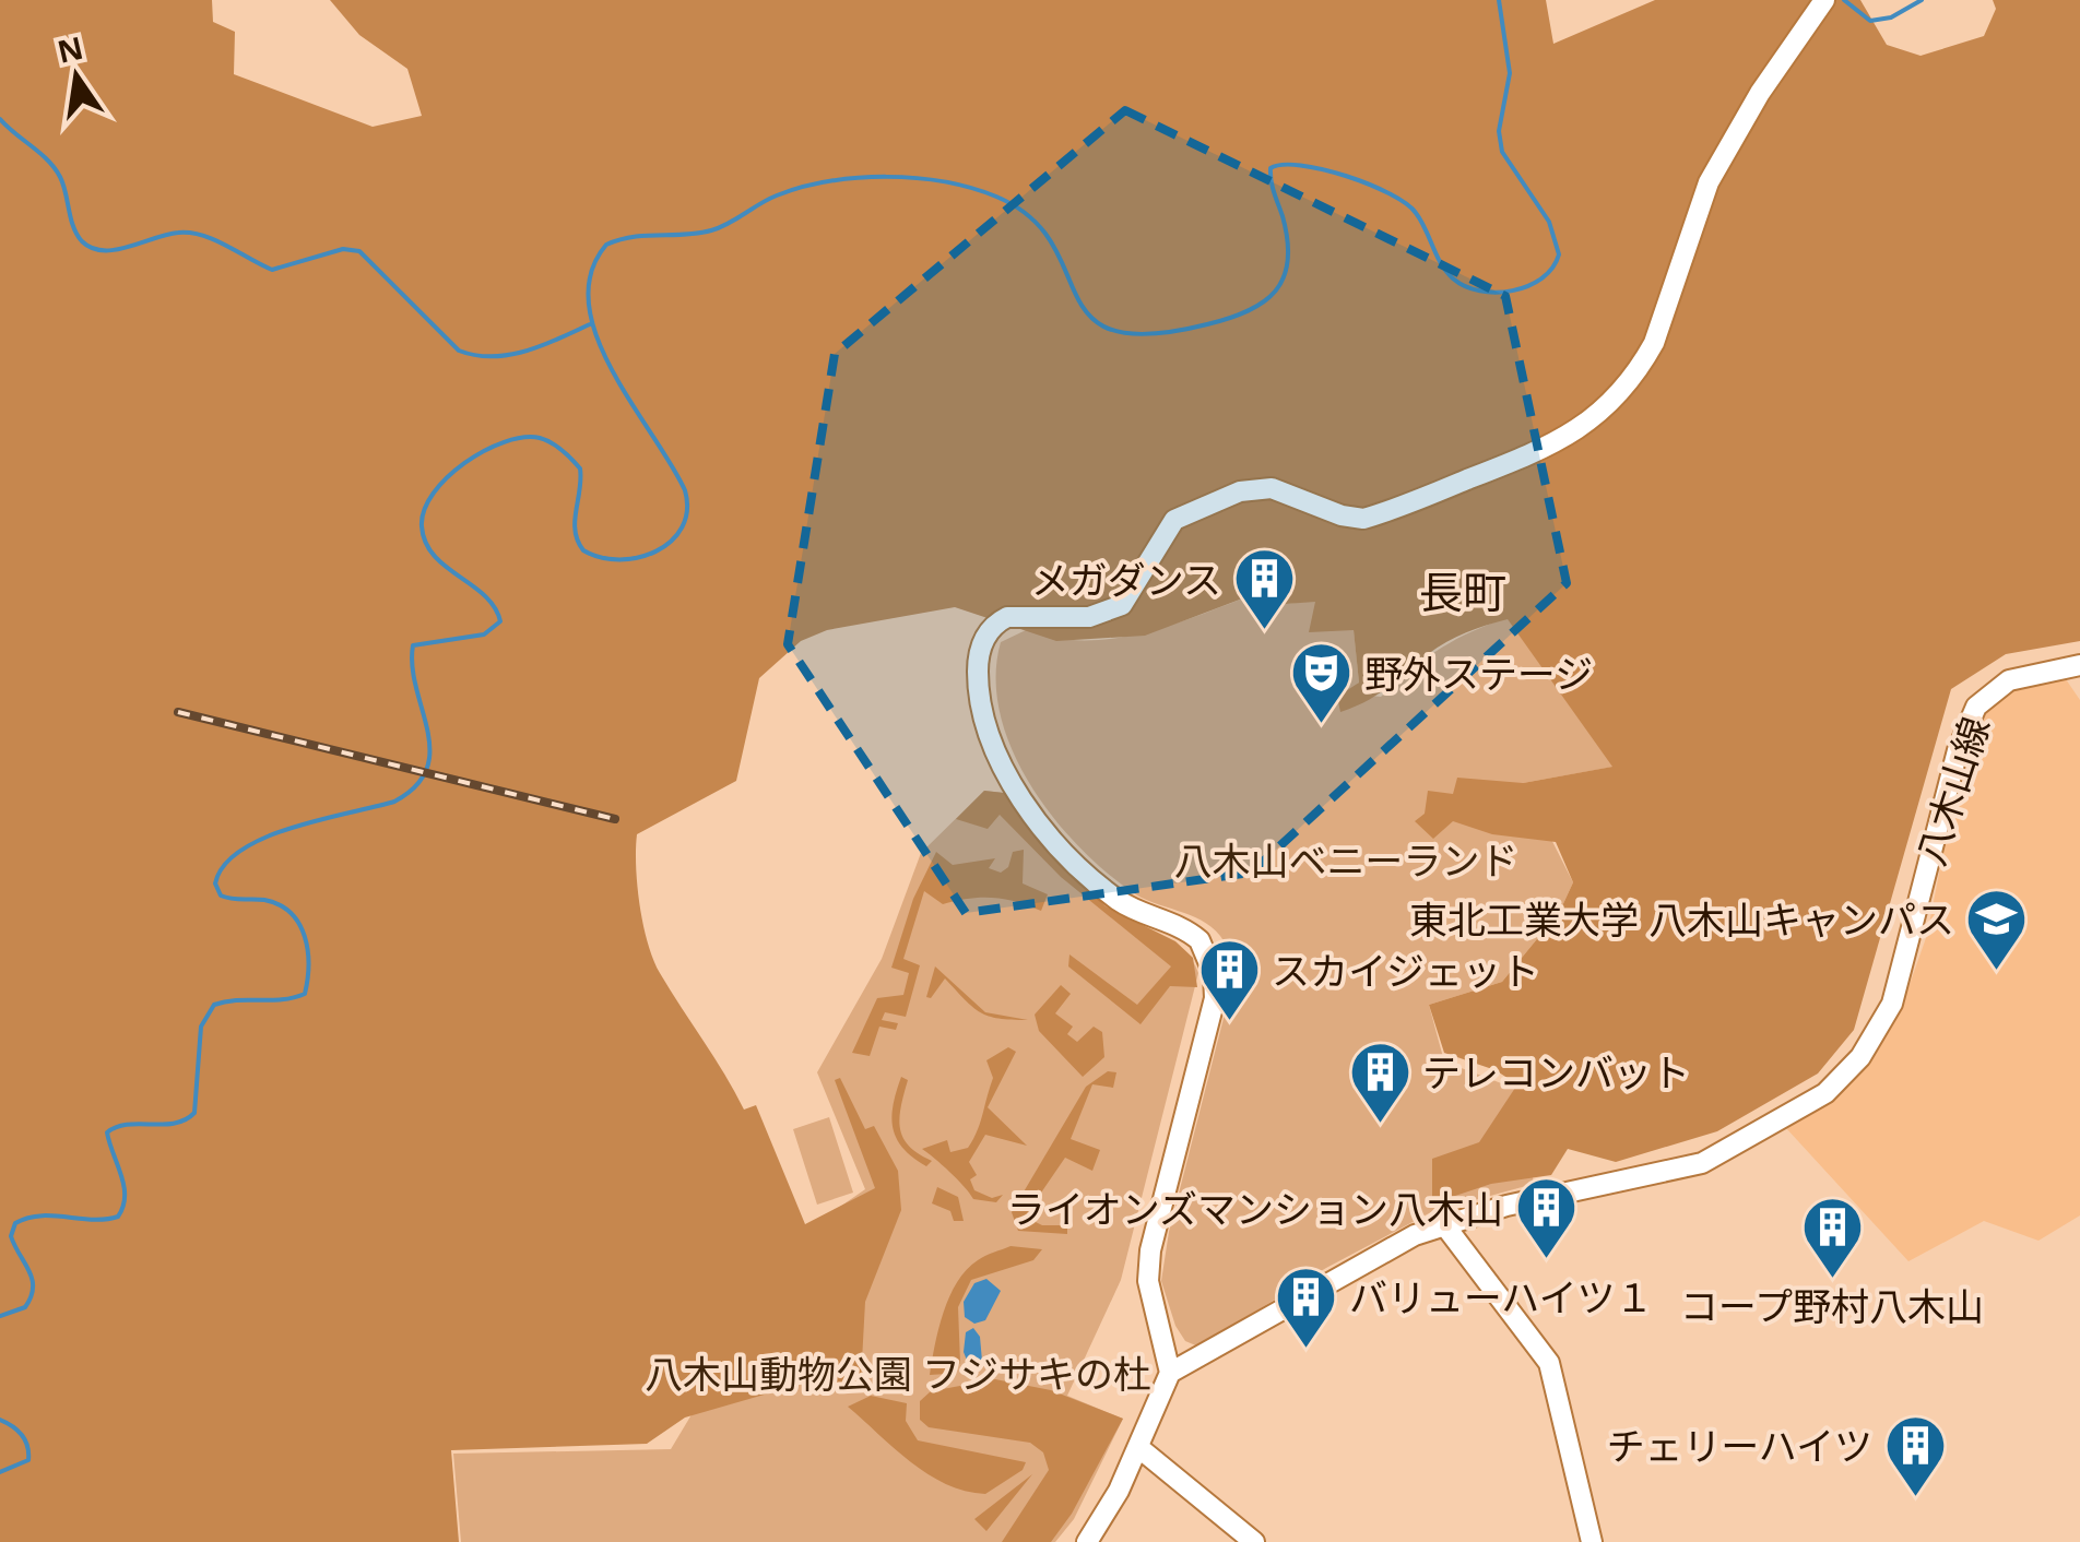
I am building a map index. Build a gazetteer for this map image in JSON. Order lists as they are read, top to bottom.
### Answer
{
  "streets": {
    "street": ["八木山線"]
  },
  "districts": ["長町"],
  "parks": ["八木山ベニーランド", "八木山動物公園 フジサキの杜"],
  "places": {
    "building": [
      "メガダンス",
      "スカイジェット",
      "テレコンバット",
      "ライオンズマンション八木山",
      "コープ野村八木山",
      "バリューハイツ１",
      "チェリーハイツ"
    ],
    "theatre": ["野外ステージ"],
    "school or university": ["東北工業大学 八木山キャンパス"]
  },
  "north": "top"
}
